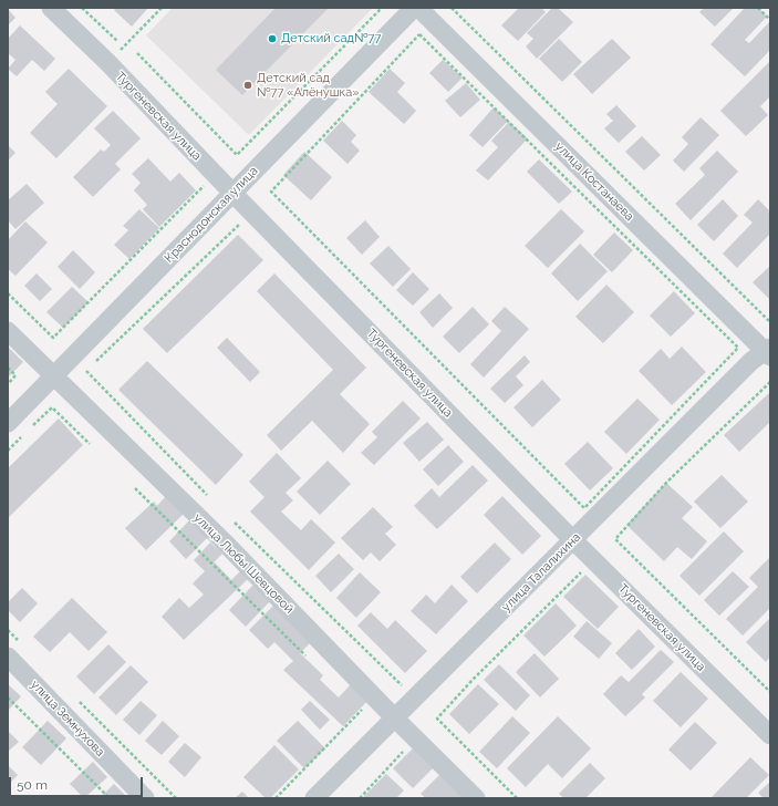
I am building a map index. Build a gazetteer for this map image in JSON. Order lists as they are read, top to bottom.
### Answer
{
  "streets": {
    "street": [
      "Тургеневская улица",
      "улица Костанаева",
      "Краснодонская улица",
      "улица Любы Шевцовой",
      "улица Талалихина",
      "улица Земнухова"
    ]
  },
  "crossings": [
    ["Тургеневская улица", "Краснодонская улица"],
    ["Тургеневская улица", "улица Талалихина"],
    ["улица Костанаева", "улица Талалихина"],
    ["Краснодонская улица", "улица Любы Шевцовой"],
    ["улица Любы Шевцовой", "улица Талалихина"]
  ],
  "places": ["Детский сад№77", "Детский сад №77 «Алёнушка»"],
  "scale_bar": "50 m"
}
